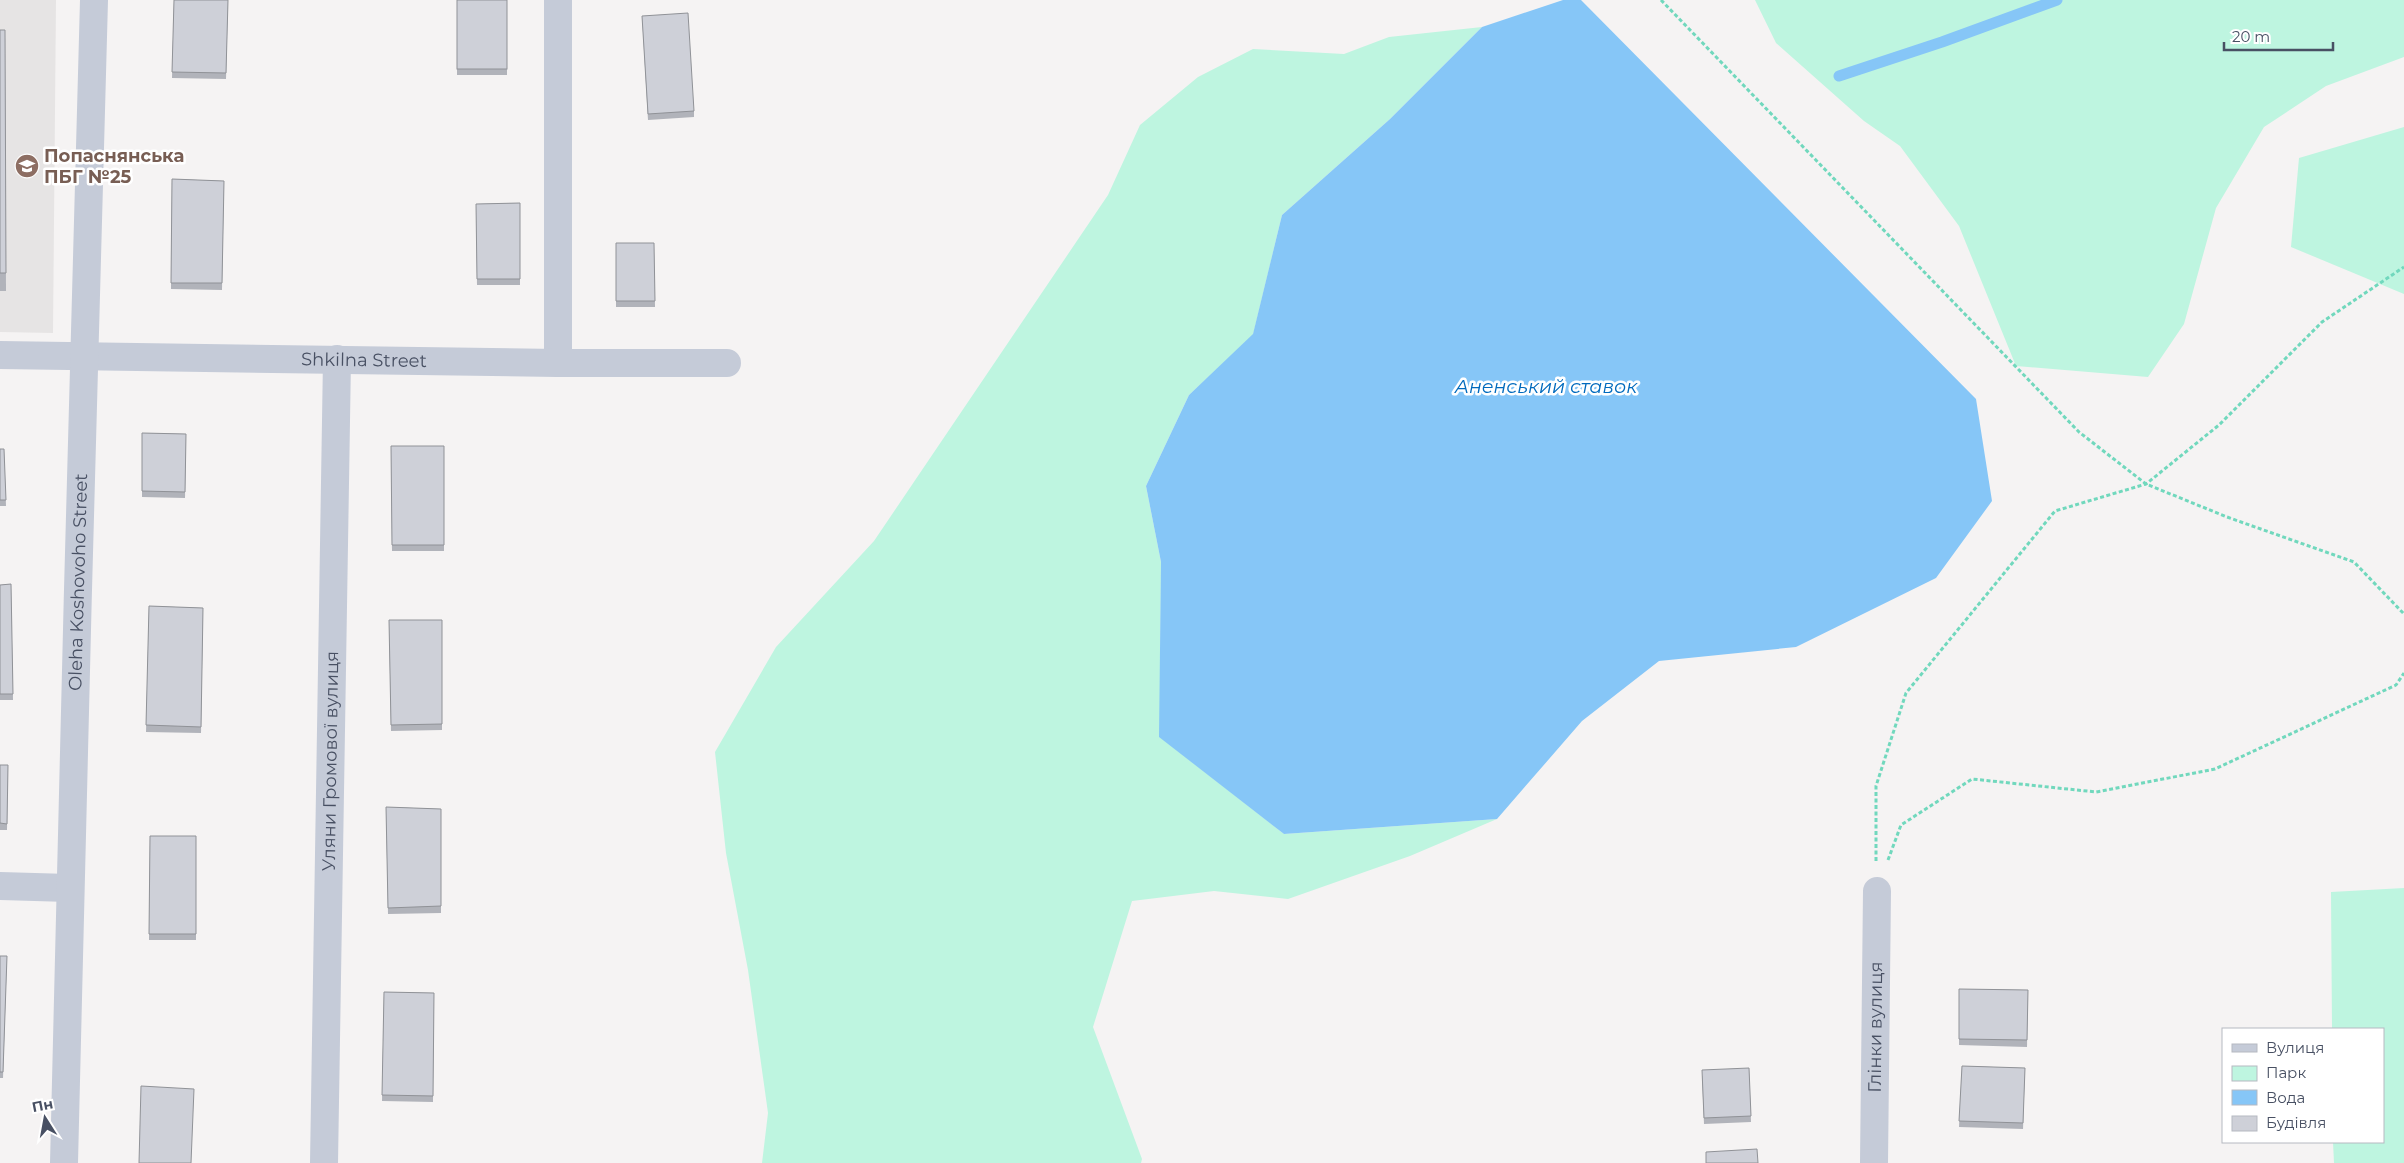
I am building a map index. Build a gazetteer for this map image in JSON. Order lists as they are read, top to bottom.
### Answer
{
  "streets": {
    "street": [
      "Shkilna Street",
      "Oleha Koshovoho Street",
      "Уляни Громової вулиця",
      "Глінки вулиця"
    ]
  },
  "crossings": [
    ["Shkilna Street", "Oleha Koshovoho Street"],
    ["Shkilna Street", "Уляни Громової вулиця"]
  ],
  "water": ["Аненський ставок"],
  "places": {
    "school or university": ["Попаснянська ПБГ №25"]
  },
  "legend": [
    "Вулиця",
    "Парк",
    "Вода",
    "Будівля"
  ],
  "scale_bar": "20 m",
  "north": "top"
}
